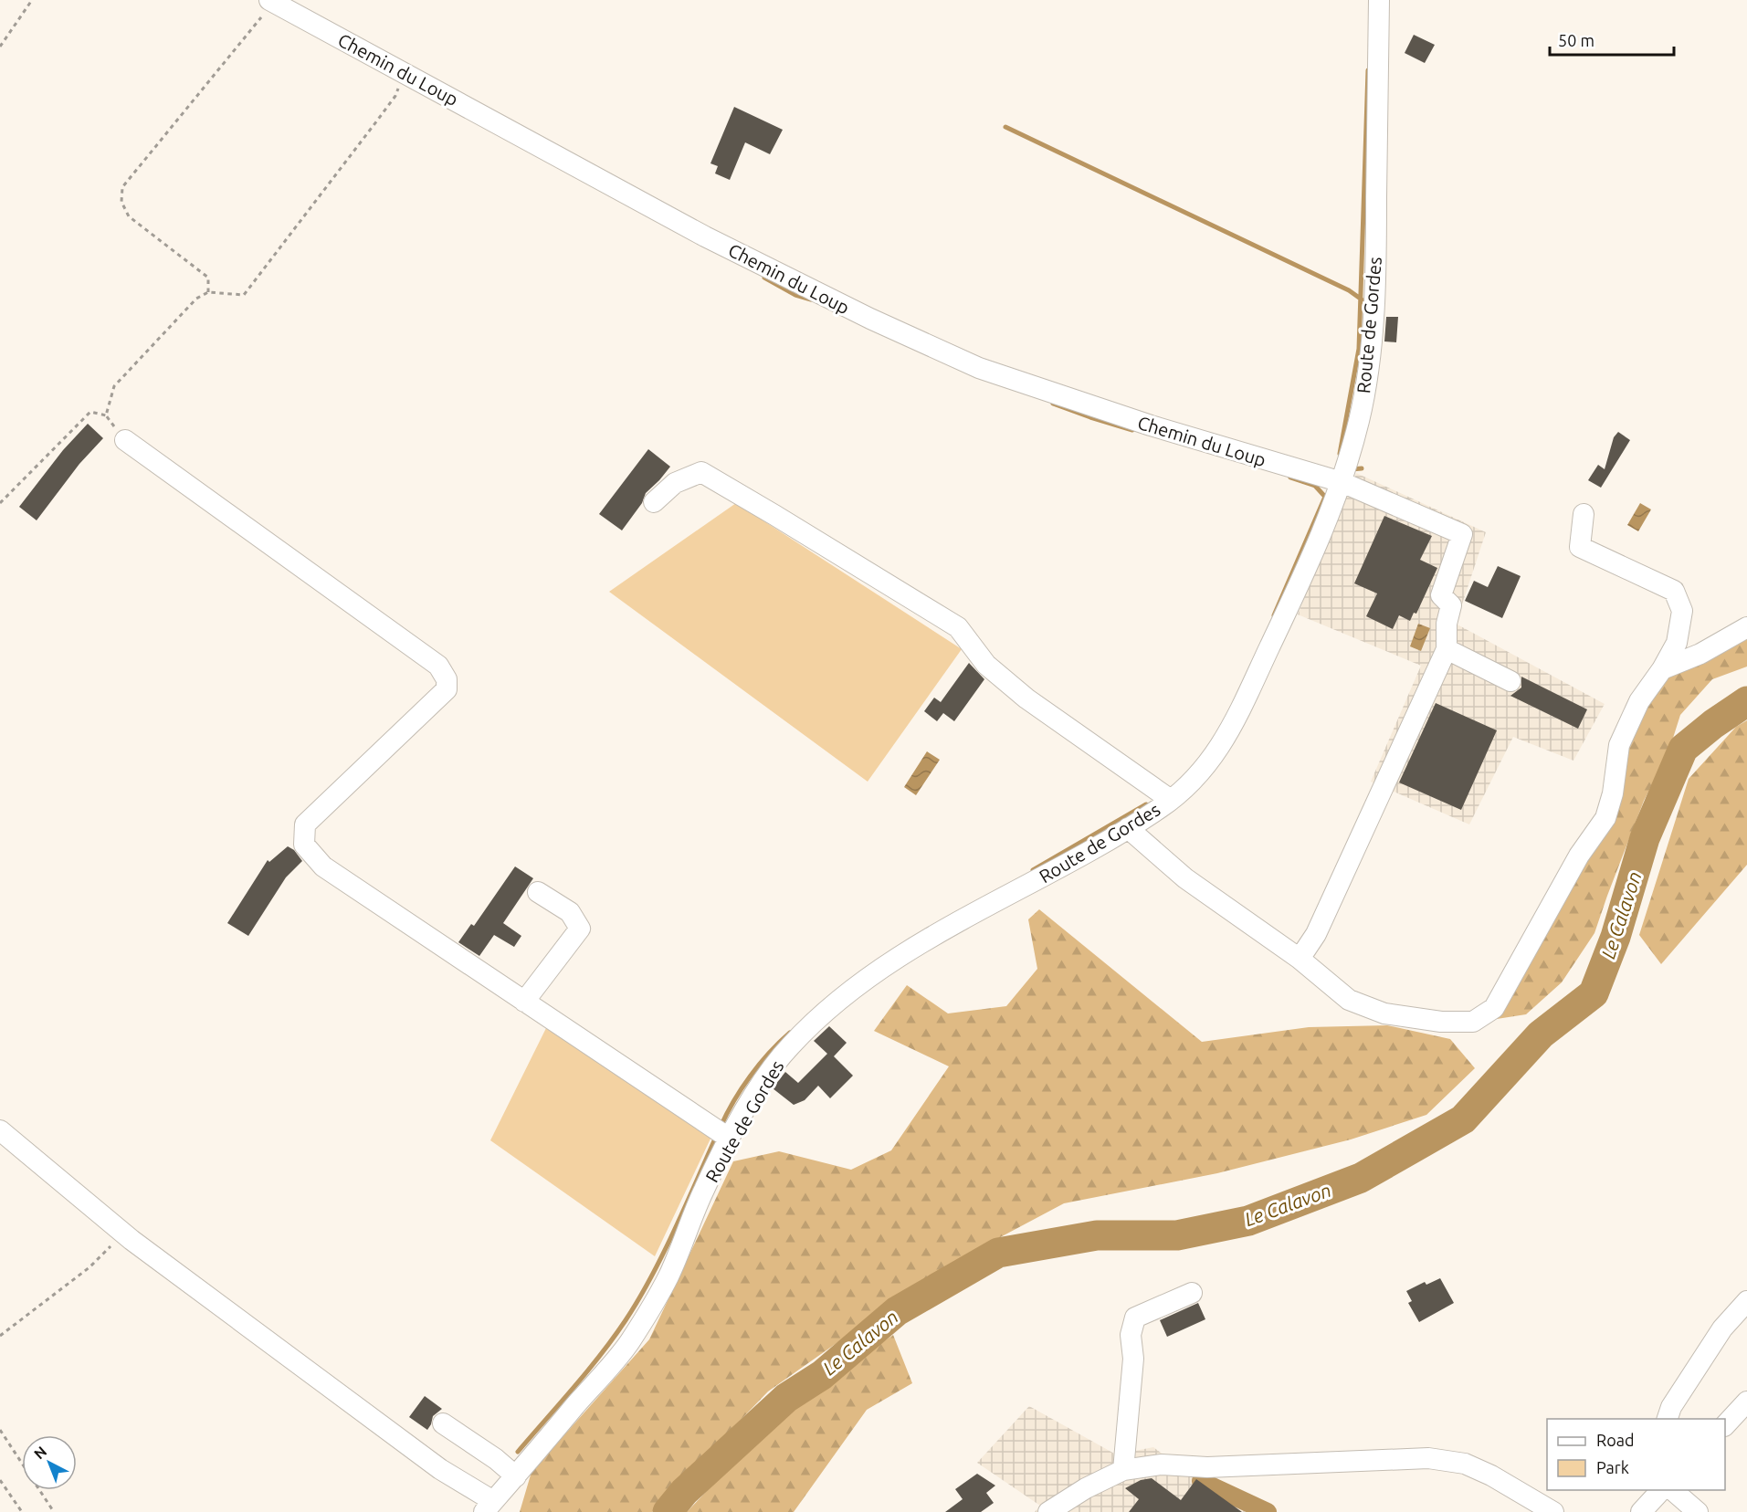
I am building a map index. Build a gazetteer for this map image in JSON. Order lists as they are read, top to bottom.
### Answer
{
  "streets": {
    "street": ["Chemin du Loup", "Route de Gordes"]
  },
  "crossings": [
    ["Chemin du Loup", "Route de Gordes"]
  ],
  "water": ["Le Calavon"],
  "legend": ["Road", "Park"],
  "scale_bar": "50 m",
  "north": "top left"
}
